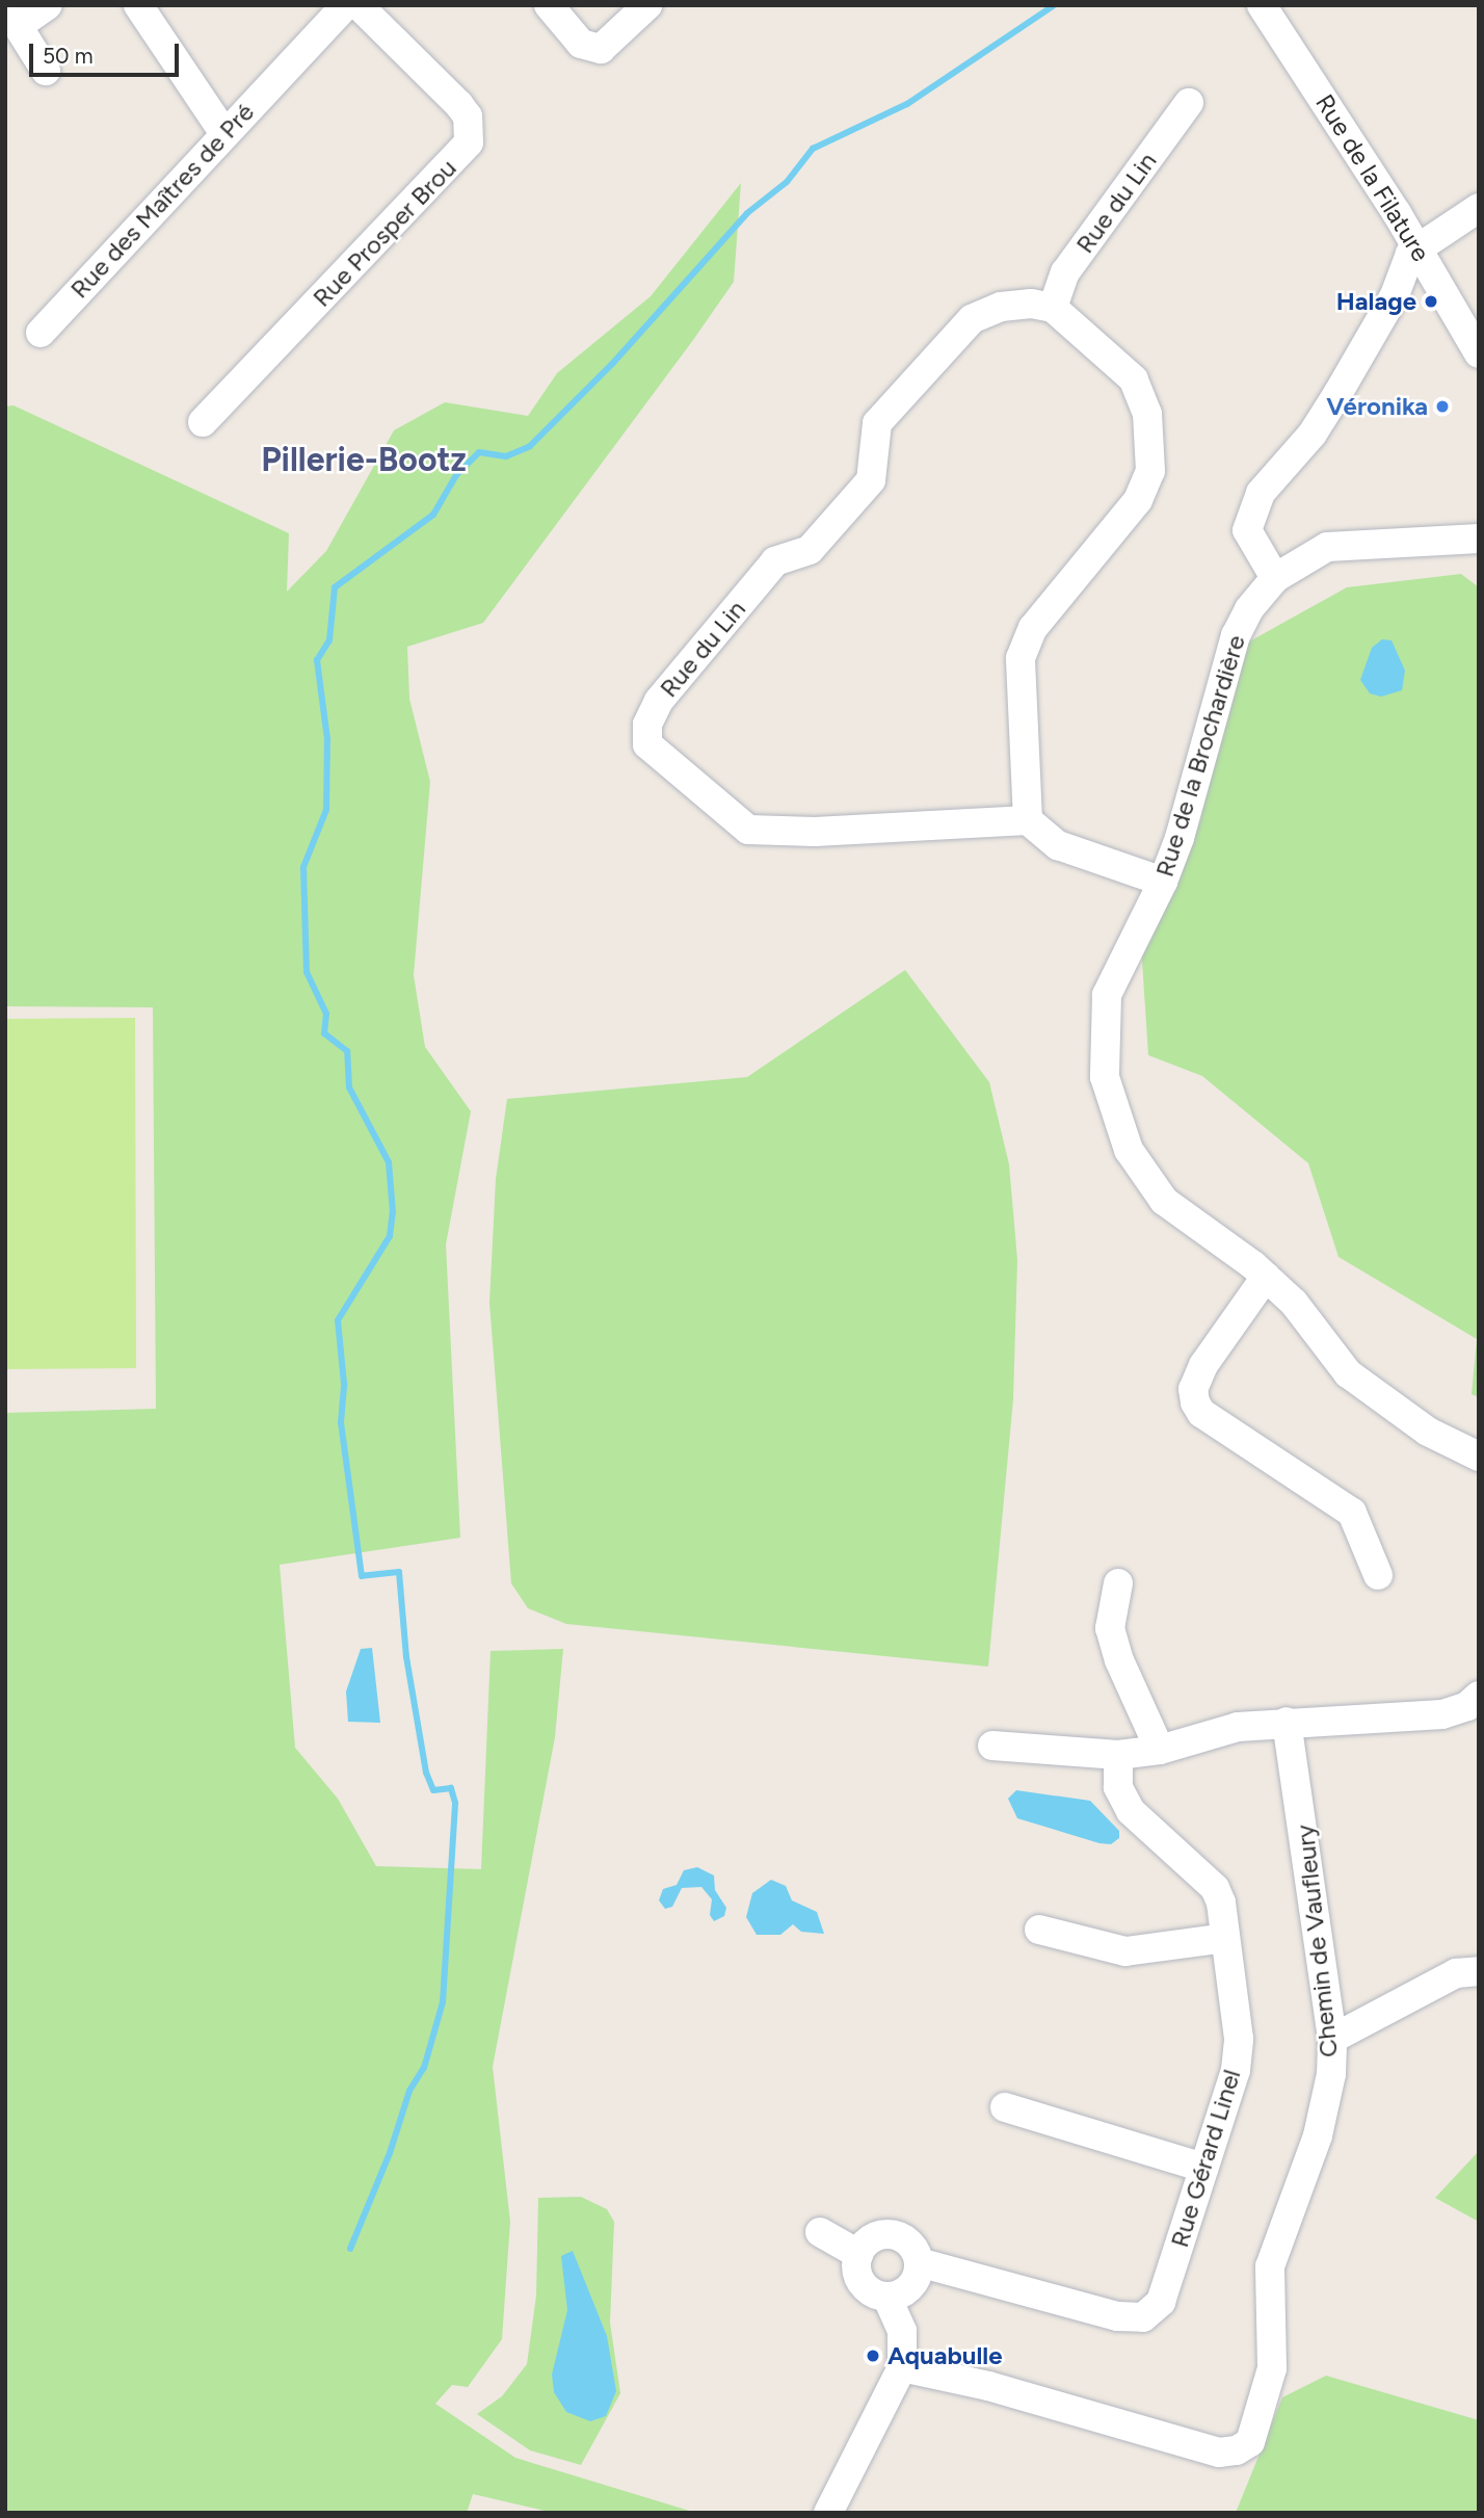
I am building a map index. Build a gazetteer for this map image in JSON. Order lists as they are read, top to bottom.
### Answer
{
  "streets": {
    "street": [
      "Rue de la Filature",
      "Rue des Maîtres de Pré",
      "Rue du Lin",
      "Rue Prosper Brou",
      "Rue de la Brochardière",
      "Chemin de Vaufleury",
      "Rue Gérard Linel"
    ]
  },
  "districts": ["Pillerie-Bootz"],
  "places": ["Halage", "Véronika", "Aquabulle"],
  "scale_bar": "50 m"
}
